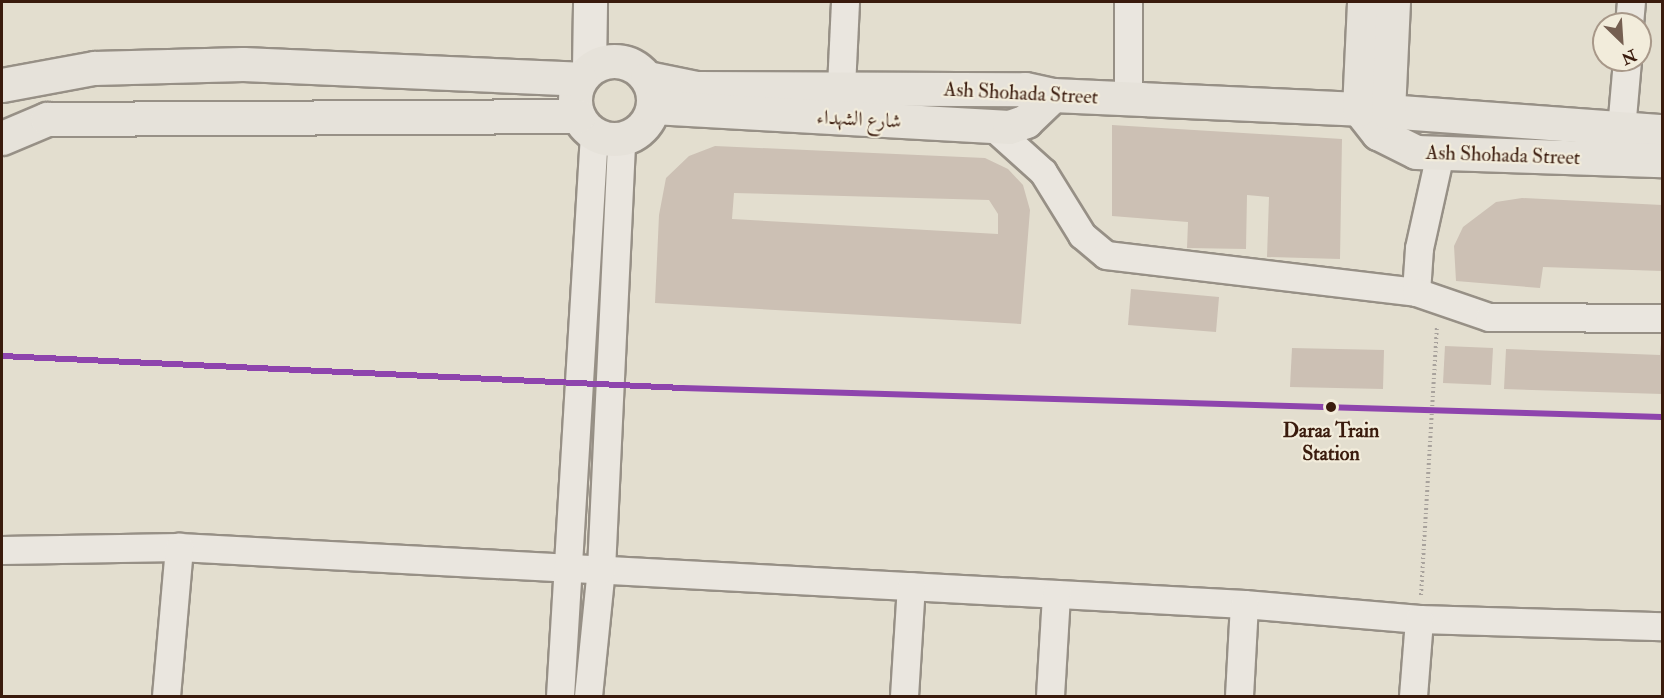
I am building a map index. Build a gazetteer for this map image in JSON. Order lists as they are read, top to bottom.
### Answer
{
  "streets": {
    "main road": ["Ash Shohada Street", "شارع الشهداء"]
  },
  "crossings": [
    ["Ash Shohada Street", "شارع الشهداء"]
  ],
  "places": ["Daraa Train Station"],
  "north": "bottom right"
}
